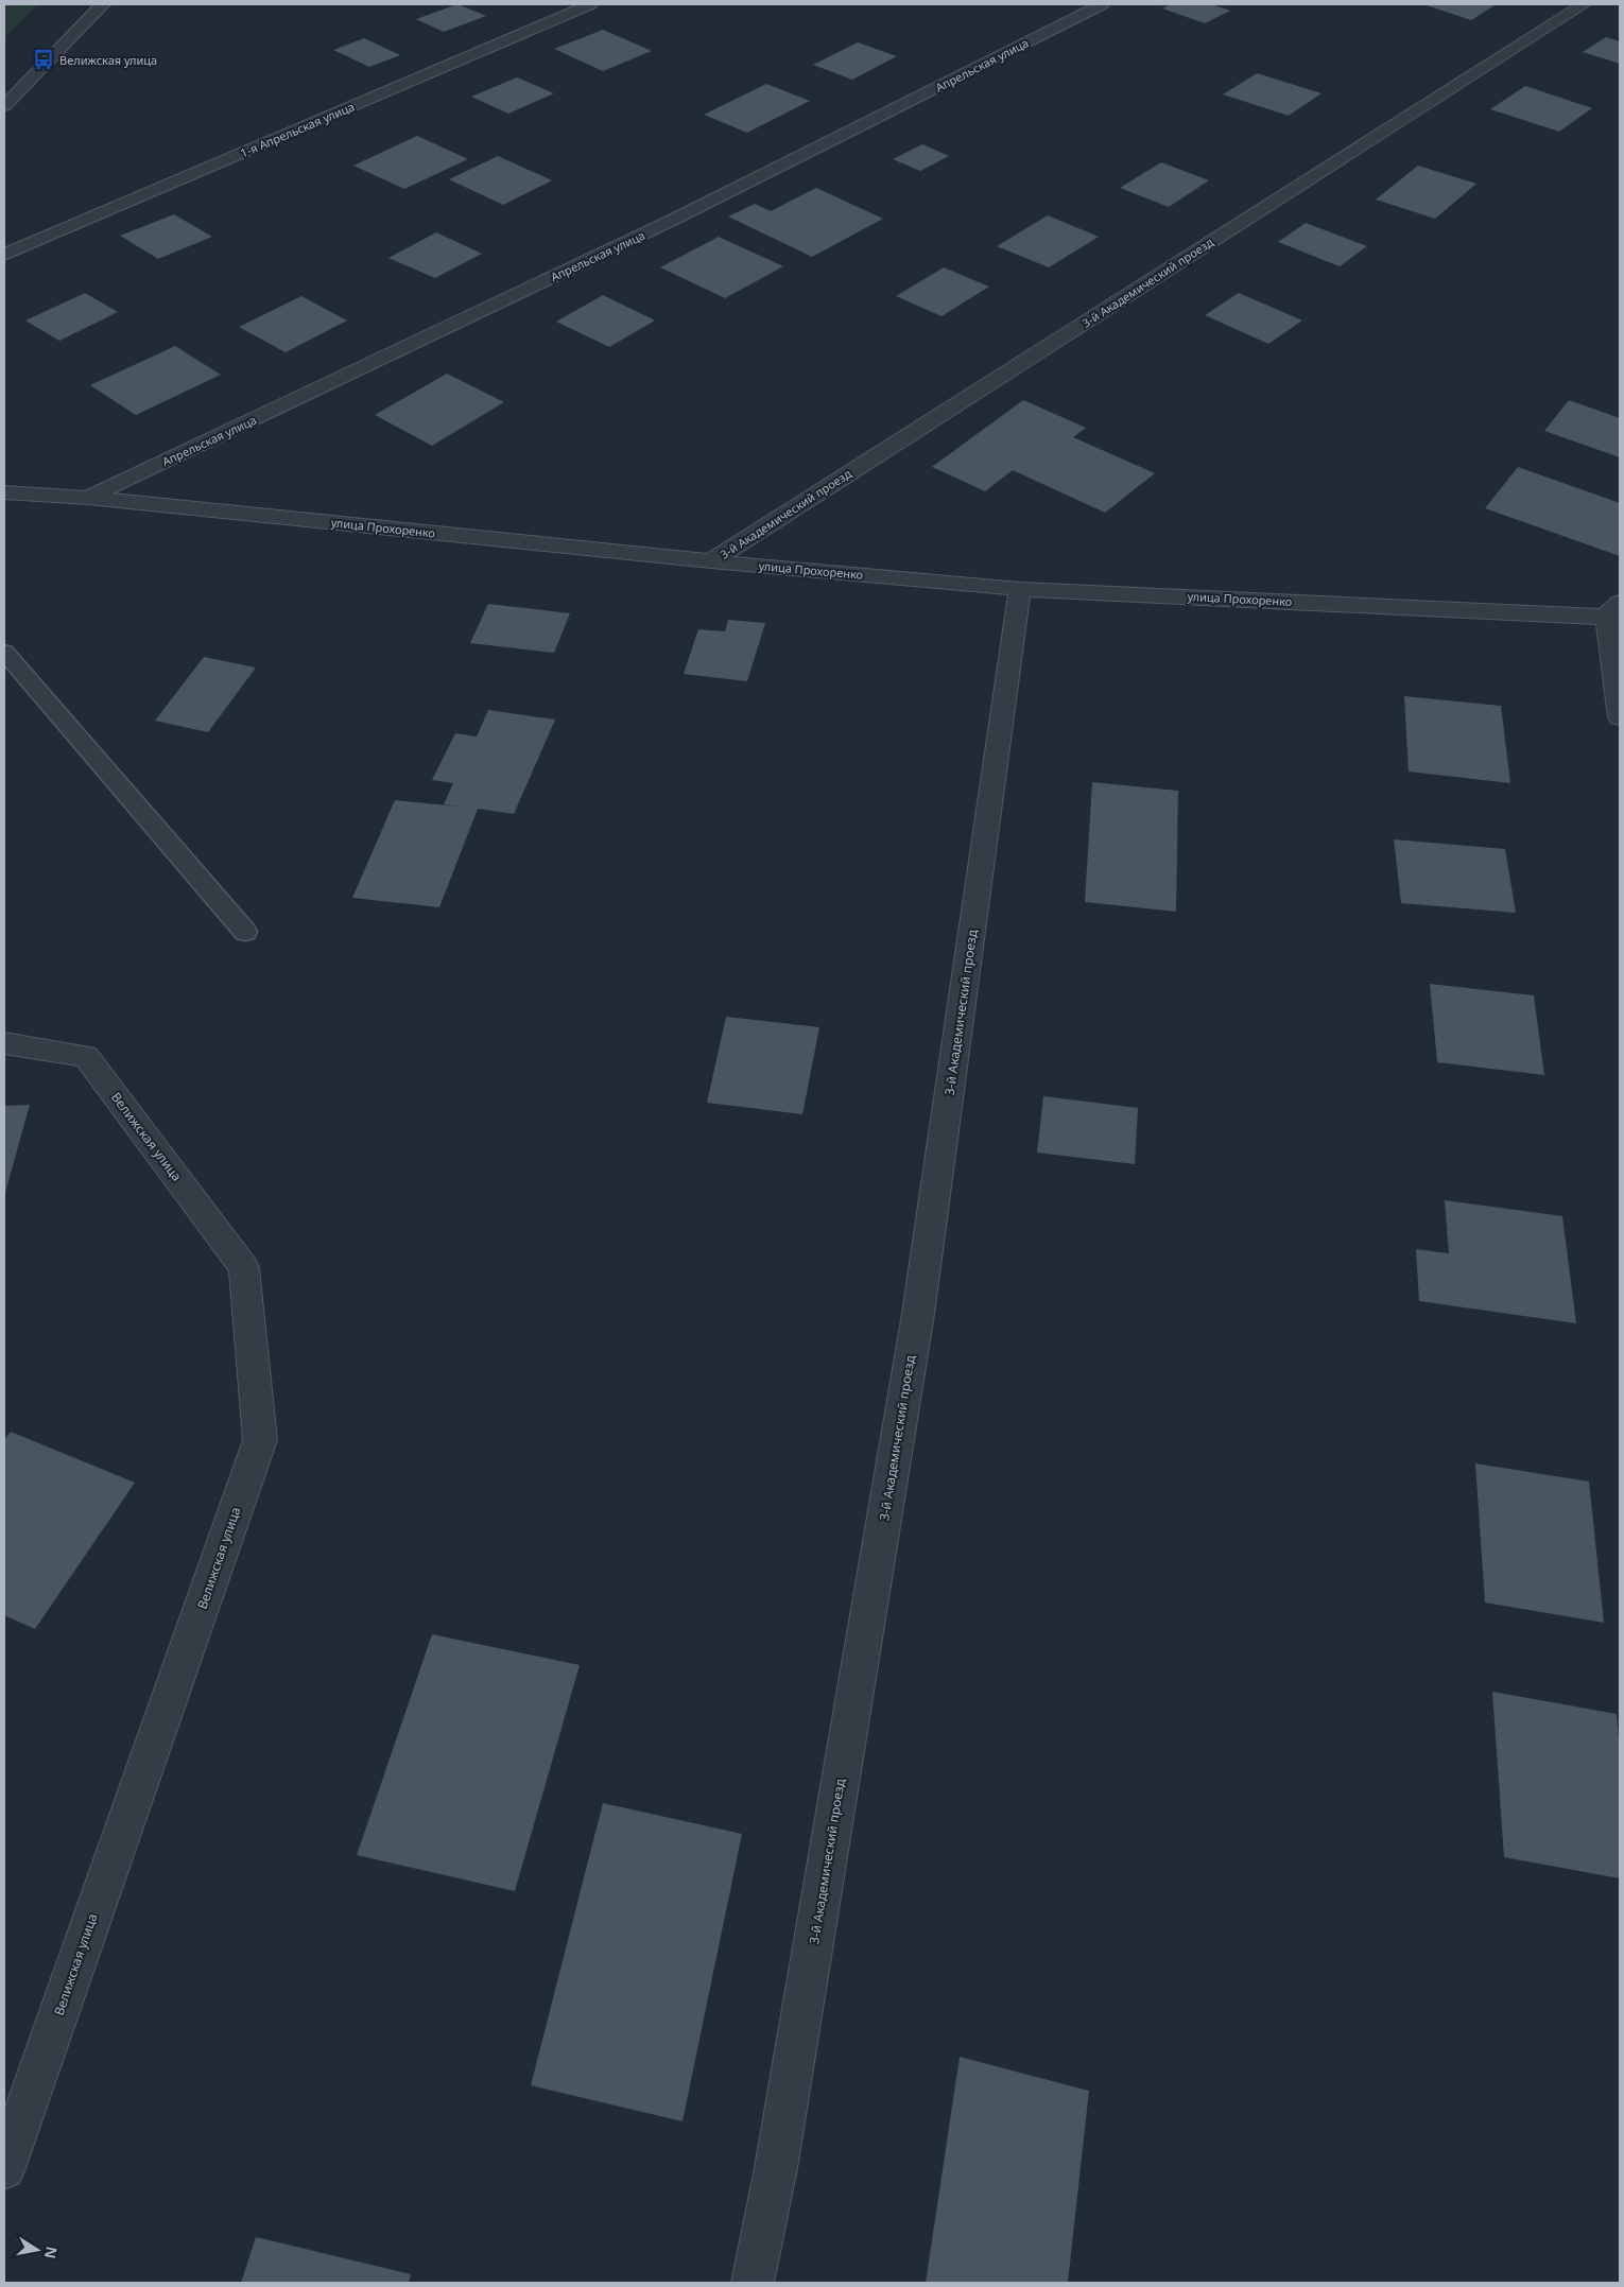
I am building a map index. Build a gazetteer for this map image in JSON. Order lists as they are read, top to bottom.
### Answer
{
  "streets": {
    "street": [
      "Апрельская улица",
      "1-я Апрельская улица",
      "3-й Академический проезд",
      "улица Прохоренко",
      "Велижская улица"
    ]
  },
  "crossings": [
    ["Апрельская улица", "улица Прохоренко"],
    ["3-й Академический проезд", "улица Прохоренко"]
  ],
  "places": {
    "bus stop": ["Велижская улица"]
  },
  "north": "right"
}
